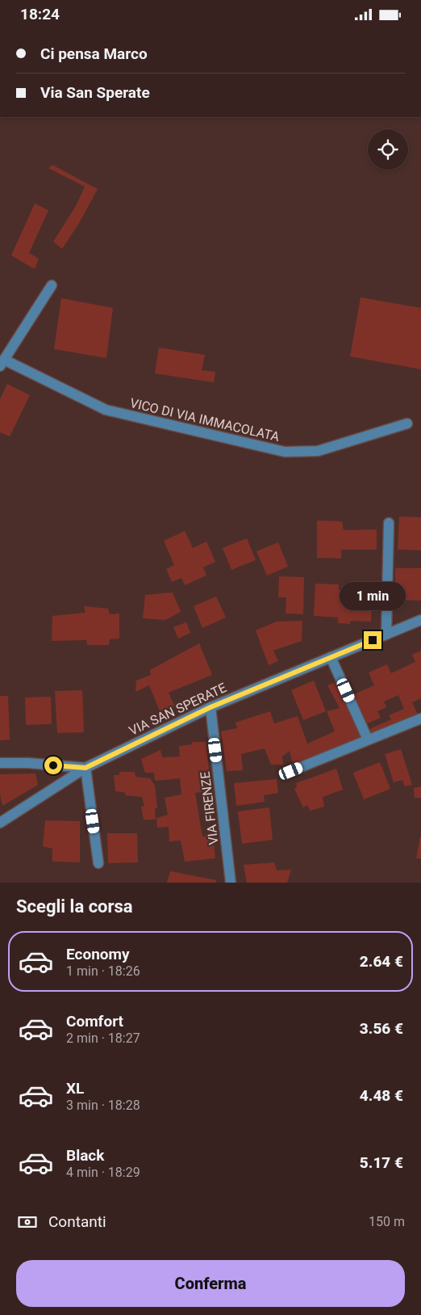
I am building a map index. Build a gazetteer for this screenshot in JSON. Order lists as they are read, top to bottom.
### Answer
{
  "streets": {
    "street": ["VICO DI VIA IMMACOLATA", "VIA SAN SPERATE", "VIA FIRENZE"]
  },
  "crossings": [
    ["VIA SAN SPERATE", "VIA FIRENZE"]
  ],
  "page": {
    "status": "18:24",
    "banner": ["Ci pensa Marco", "Via San Sperate"],
    "bubble": "1 min",
    "heading": "Scegli la corsa",
    "list": [
      {
        "name": "Economy",
        "note": "1 min · 18:26",
        "value": "2.64 €"
      },
      {
        "name": "Comfort",
        "note": "2 min · 18:27",
        "value": "3.56 €"
      },
      {
        "name": "XL",
        "note": "3 min · 18:28",
        "value": "4.48 €"
      },
      {
        "name": "Black",
        "note": "4 min · 18:29",
        "value": "5.17 €"
      }
    ],
    "pay": ["Contanti", "150 m"],
    "buttons": "Conferma"
  }
}
